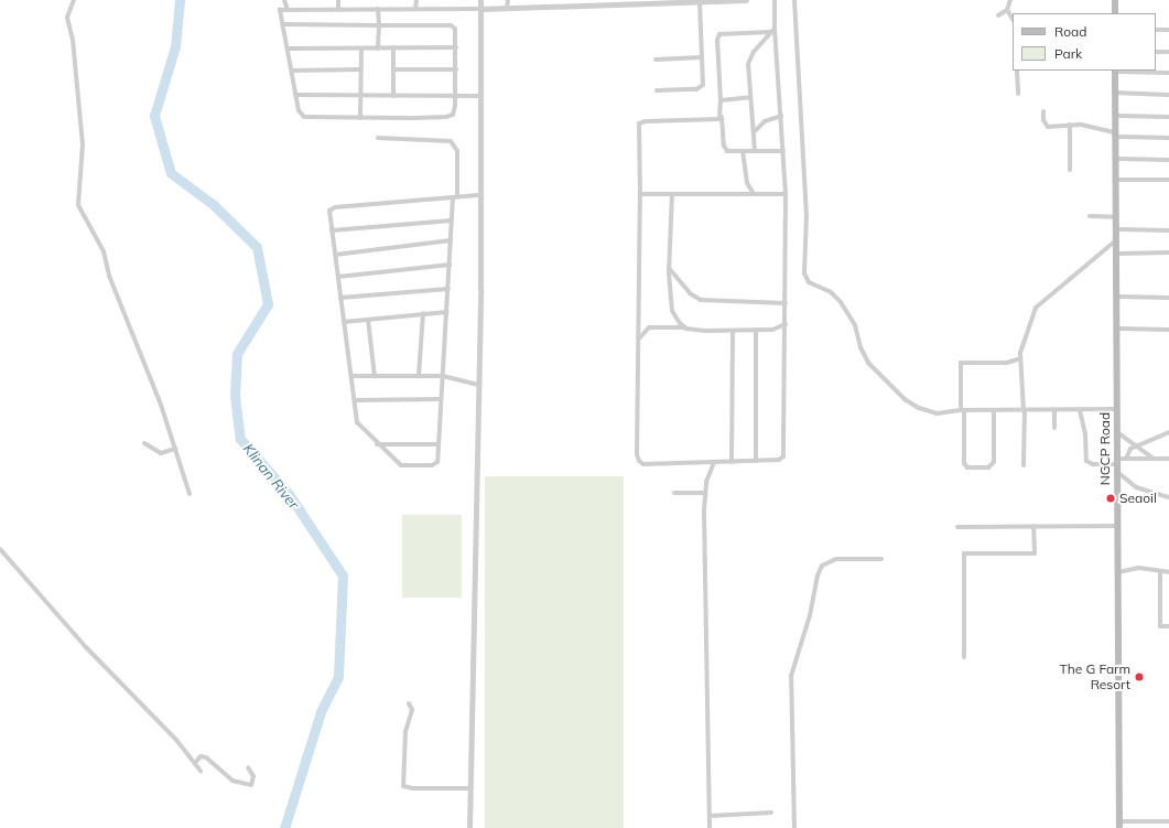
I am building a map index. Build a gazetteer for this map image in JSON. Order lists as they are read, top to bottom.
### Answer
{
  "streets": {
    "main road": ["NGCP Road"]
  },
  "water": ["Klinan River"],
  "places": ["Seaoil", "The G Farm Resort"],
  "legend": ["Road", "Park"]
}
